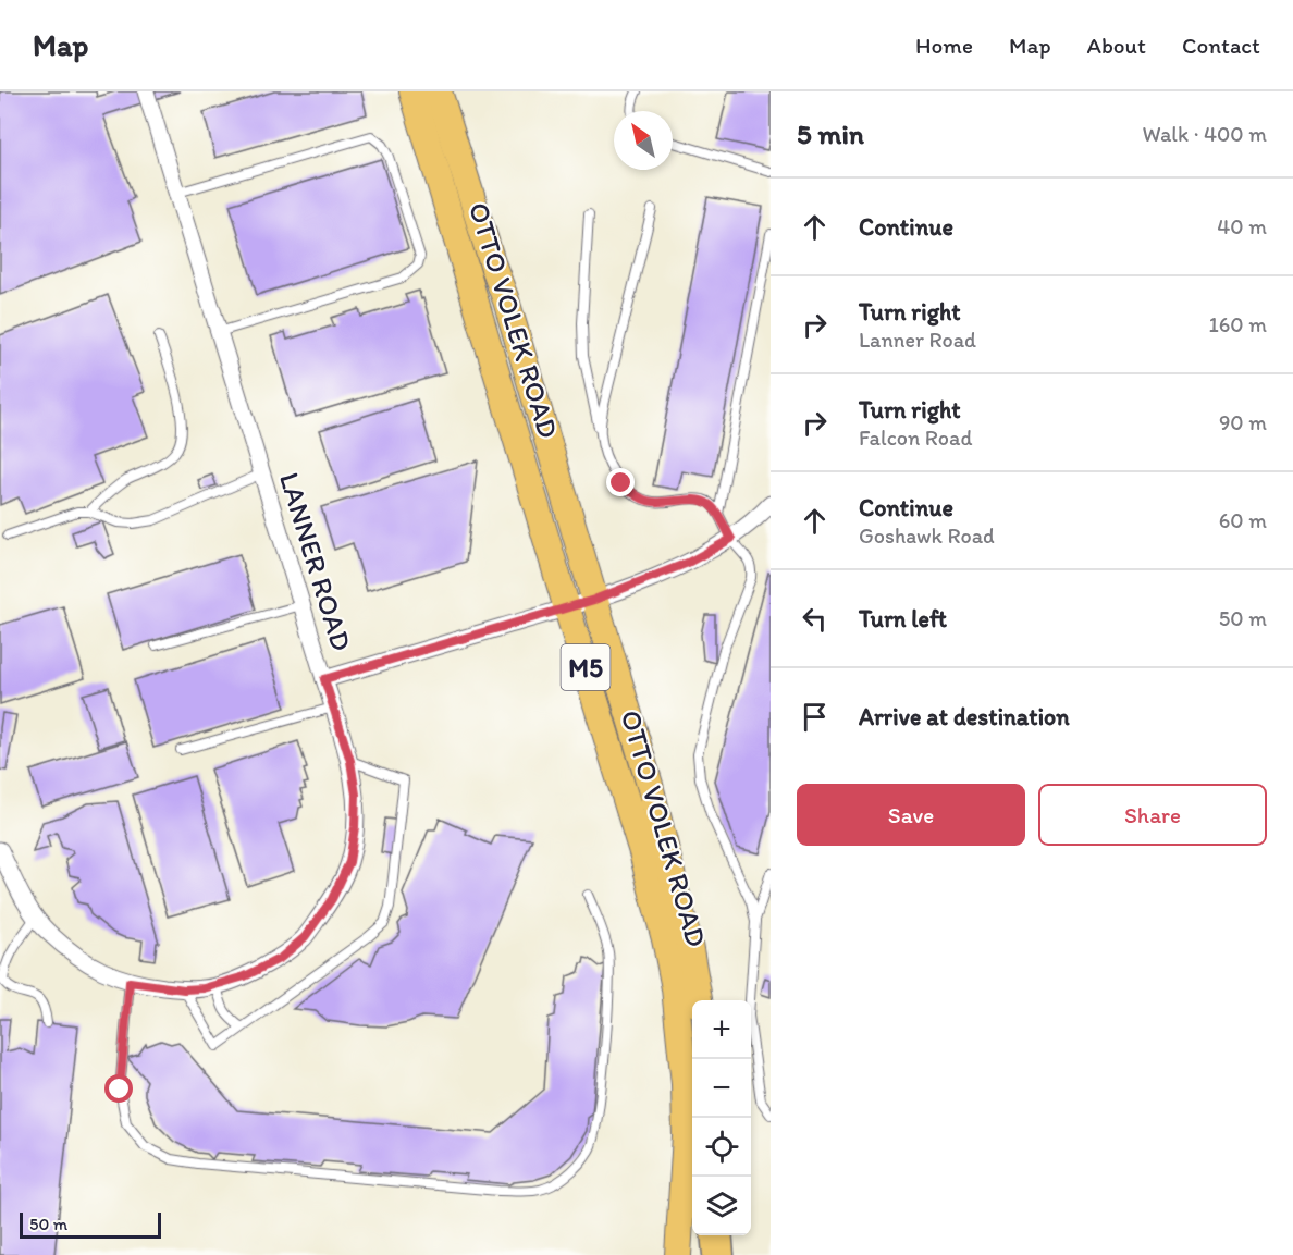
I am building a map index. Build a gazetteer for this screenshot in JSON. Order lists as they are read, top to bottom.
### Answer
{
  "streets": {
    "main road": ["OTTO VOLEK ROAD", "M5"],
    "street": ["LANNER ROAD"]
  },
  "scale_bar": "50 m",
  "north": "top left",
  "page": {
    "header": "Map",
    "nav": [
      "Home",
      "Map",
      "About",
      "Contact"
    ],
    "heading": ["5 min", "Walk · 400 m"],
    "list": [
      ["Continue", "40 m"],
      ["Turn right", "Lanner Road", "160 m"],
      ["Turn right", "Falcon Road", "90 m"],
      ["Continue", "Goshawk Road", "60 m"],
      ["Turn left", "50 m"],
      "Arrive at destination"
    ],
    "buttons": ["Save", "Share"],
    "map_buttons": ["+", "−"],
    "scale": "50 m"
  }
}
